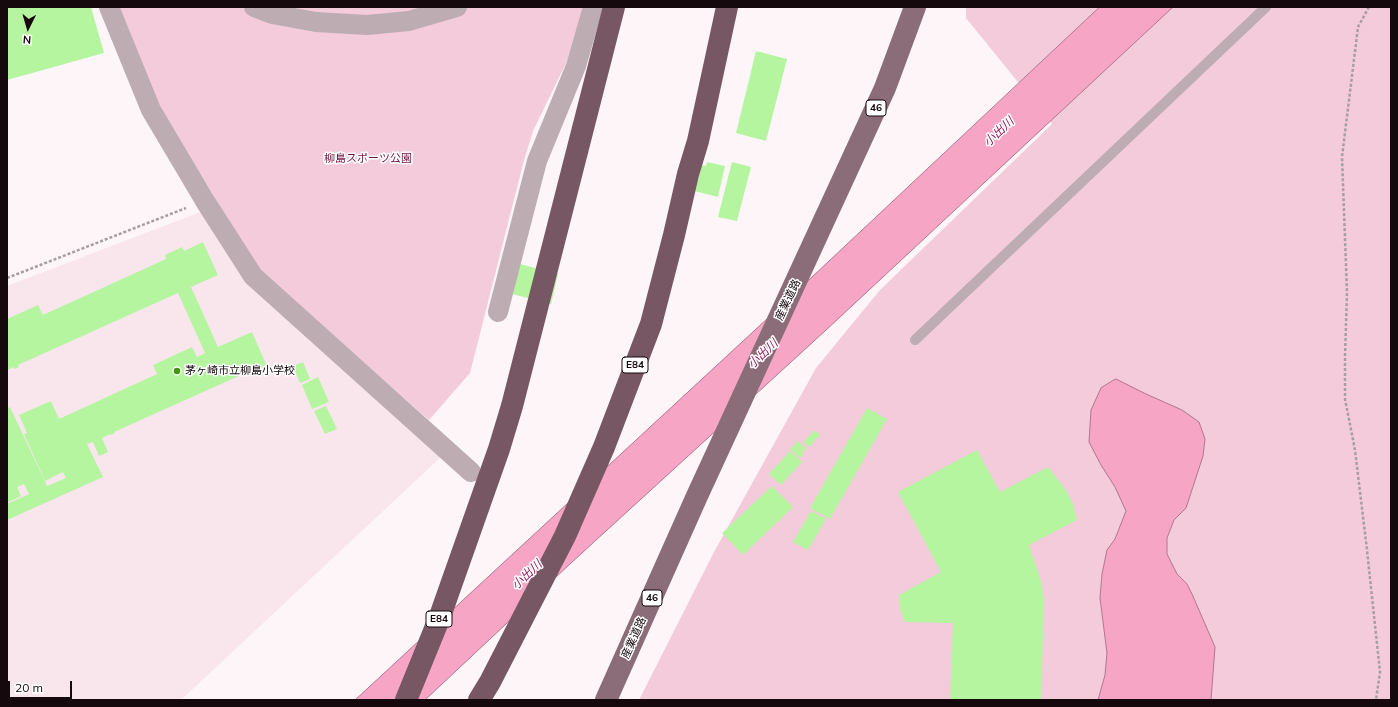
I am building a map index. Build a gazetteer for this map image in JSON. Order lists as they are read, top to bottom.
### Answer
{
  "streets": {
    "highway": ["E84"],
    "main road": ["46", "産業道路"]
  },
  "water": ["小出川"],
  "parks": ["柳島スポーツ公園"],
  "places": ["茅ヶ崎市立柳島小学校"],
  "scale_bar": "20 m",
  "north": "bottom"
}
